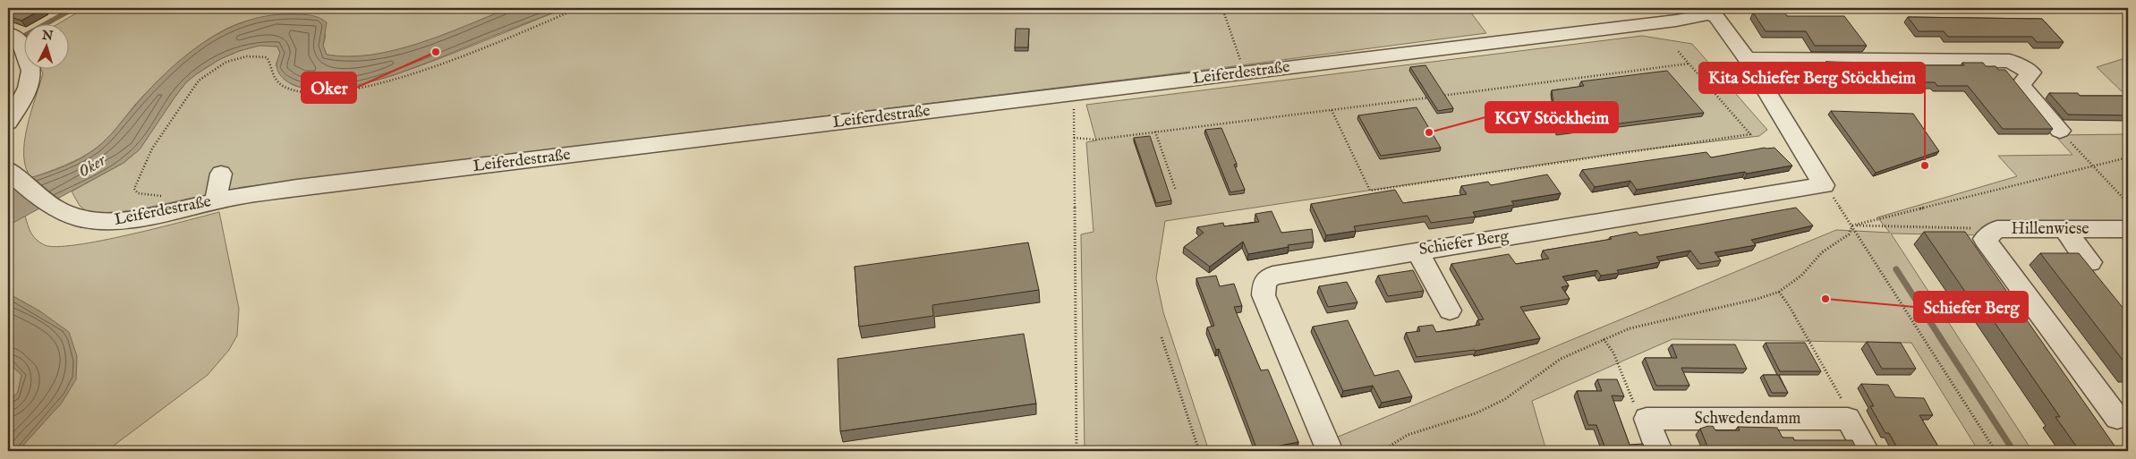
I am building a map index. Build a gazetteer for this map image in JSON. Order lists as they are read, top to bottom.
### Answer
{
  "streets": {
    "street": [
      "Leiferdestraße",
      "Hillenwiese",
      "Schiefer Berg",
      "Schwedendamm"
    ]
  },
  "water": ["Oker"],
  "places": [
    "Oker",
    "KGV Stöckheim",
    "Kita Schiefer Berg Stöckheim",
    "Schiefer Berg"
  ],
  "north": "top"
}
